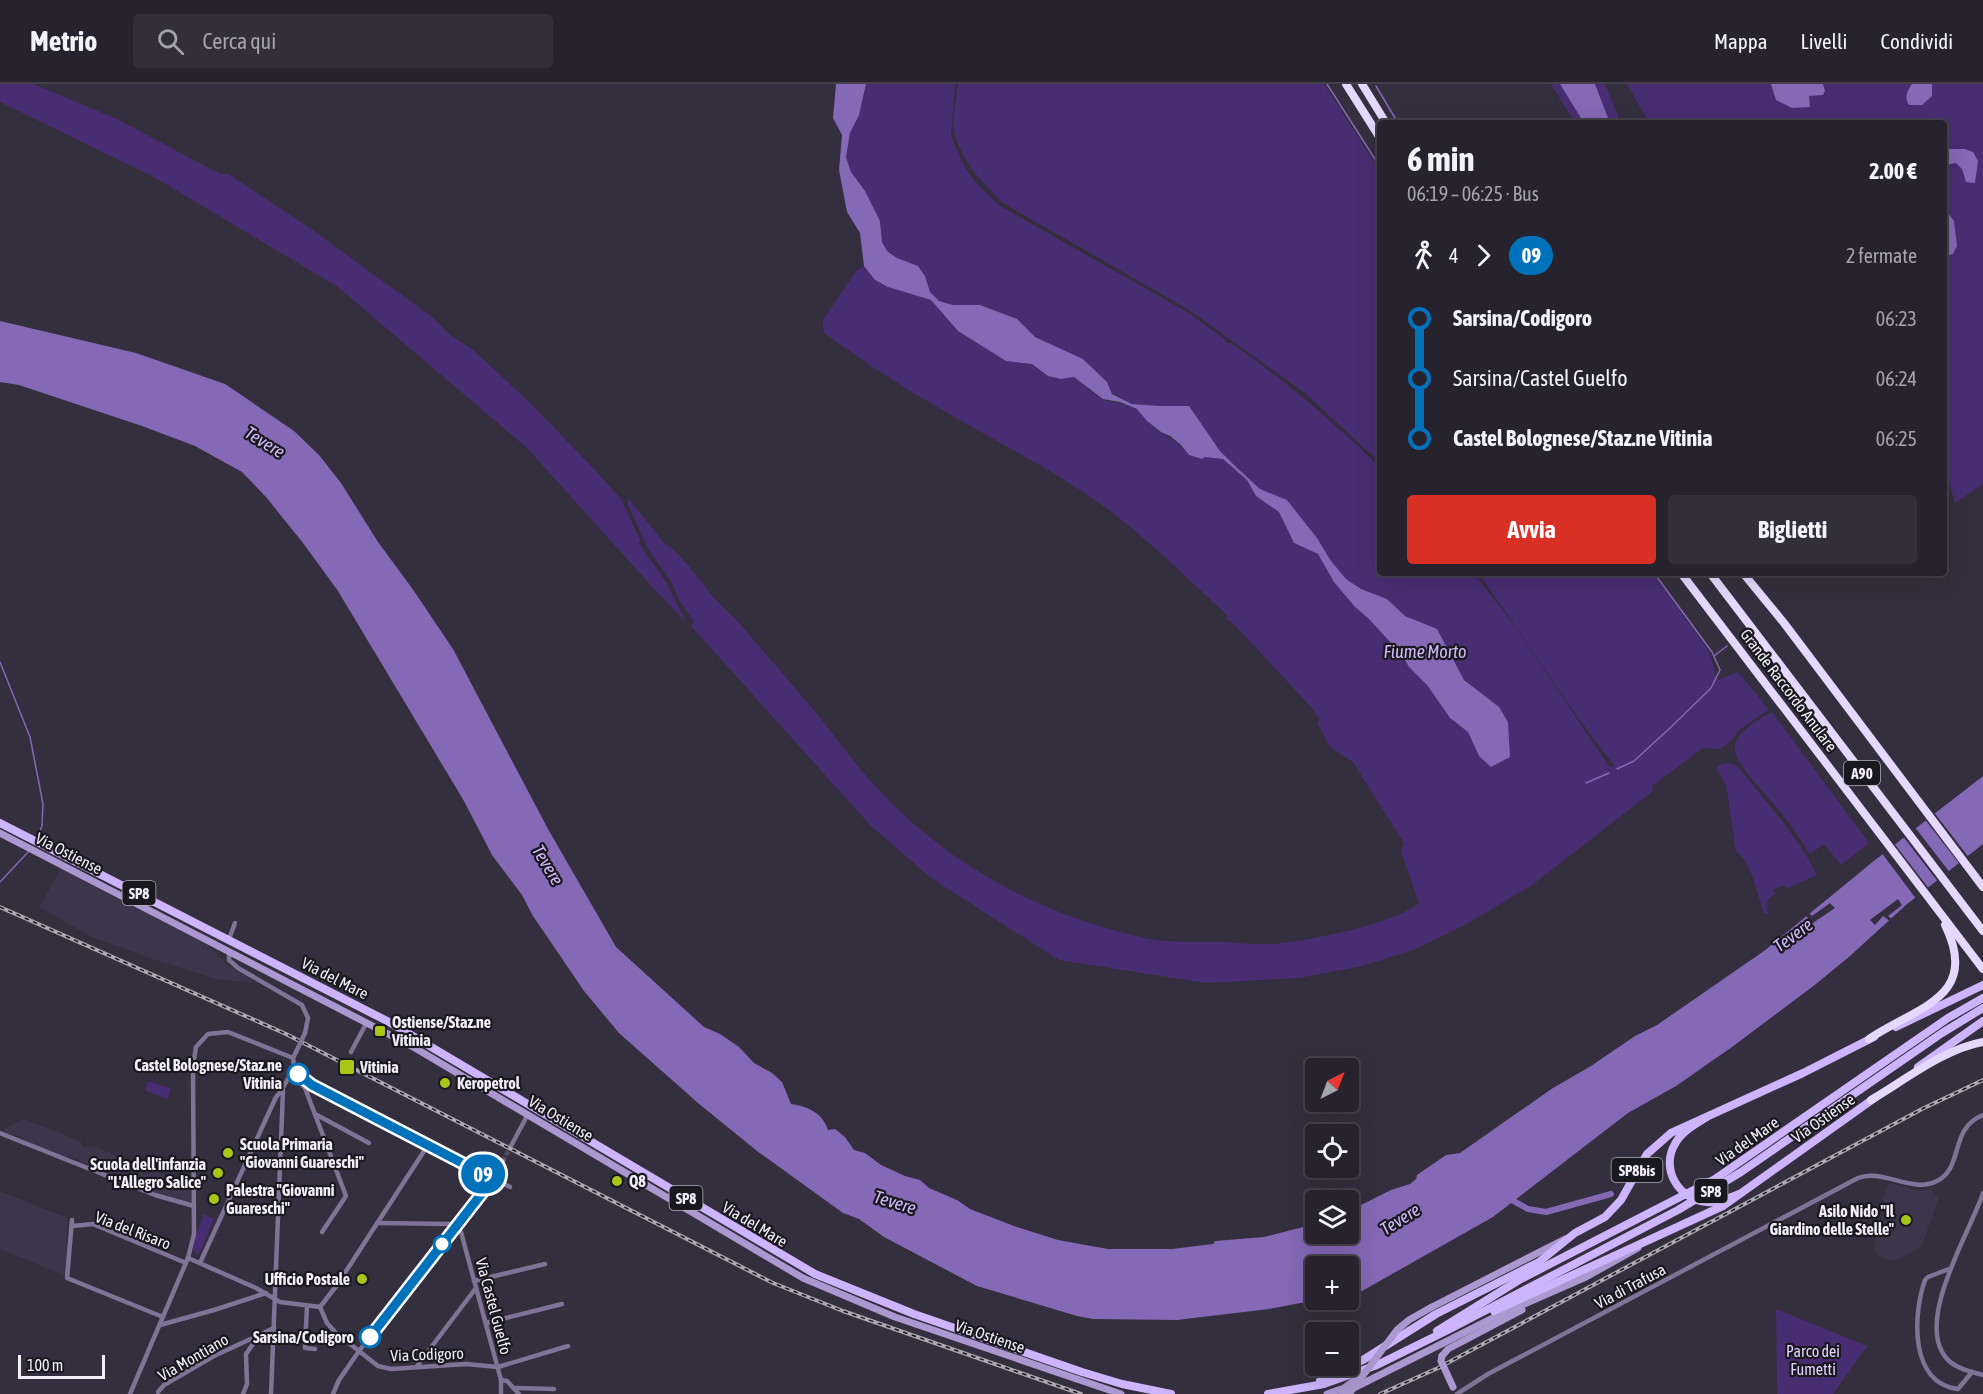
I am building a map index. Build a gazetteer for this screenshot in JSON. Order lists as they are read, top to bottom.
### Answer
{
  "streets": {
    "highway": ["Grande Raccordo Anulare", "A90"],
    "main road": [
      "Via Ostiense",
      "SP8",
      "Via del Mare",
      "SP8bis"
    ],
    "street": [
      "Via del Risaro",
      "Via di Trafusa",
      "Via Castel Guelfo",
      "Via Codigoro",
      "Via Montiano"
    ]
  },
  "crossings": [
    ["Via Ostiense", "Via del Mare"],
    ["Via Castel Guelfo", "Via Codigoro"]
  ],
  "water": ["Tevere", "Fiume Morto"],
  "parks": ["Parco dei Fumetti"],
  "places": {
    "transit": ["Ostiense/Staz.ne Vitinia", "Vitinia"],
    "other": [
      "Castel Bolognese/Staz.ne Vitinia",
      "Keropetrol",
      "Scuola Primaria \"Giovanni Guareschi\"",
      "Scuola dell'infanzia \"L'Allegro Salice\"",
      "Q8",
      "Palestra \"Giovanni Guareschi\"",
      "Asilo Nido \"Il Giardino delle Stelle\"",
      "Ufficio Postale",
      "Sarsina/Codigoro"
    ]
  },
  "lines": ["bus line 09"],
  "scale_bar": "100 m",
  "north": "top right",
  "page": {
    "header": "Metrio",
    "search": "Cerca qui",
    "nav": ["Mappa", "Livelli", "Condividi"],
    "on_map": "09",
    "heading": ["6 min", "06:19 – 06:25 · Bus", "2.00 €"],
    "legs": ["4", "09", "2 fermate"],
    "list": [
      {
        "name": "Sarsina/Codigoro",
        "value": "06:23"
      },
      {
        "name": "Sarsina/Castel Guelfo",
        "value": "06:24"
      },
      {
        "name": "Castel Bolognese/Staz.ne Vitinia",
        "value": "06:25"
      }
    ],
    "buttons": ["Avvia", "Biglietti"],
    "map_buttons": ["+", "−"],
    "scale": "100 m"
  }
}
